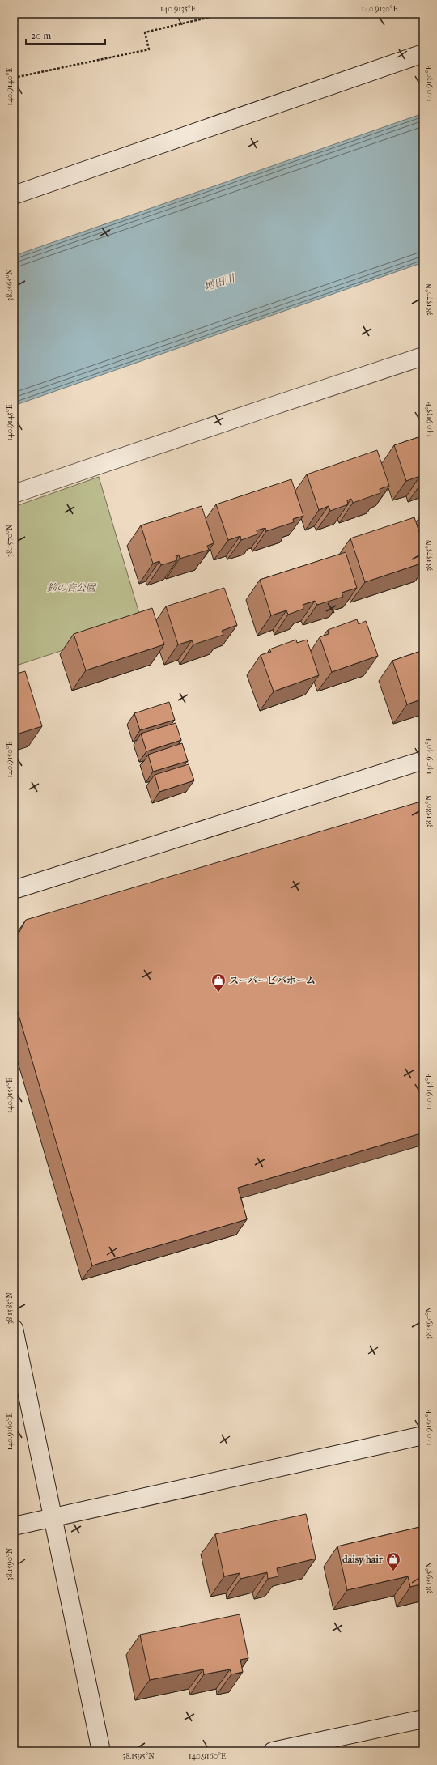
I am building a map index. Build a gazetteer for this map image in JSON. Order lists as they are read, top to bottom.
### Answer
{
  "water": ["増田川"],
  "parks": ["鈴の音公園"],
  "places": {
    "shop": ["スーパービバホーム", "daisy hair"]
  },
  "scale_bar": "20 m",
  "coordinates": [
    "140.9135°E",
    "140.9130°E",
    "140.9140°E",
    "38.1565°N",
    "38.1570°N",
    "140.9145°E",
    "38.1575°N",
    "140.9150°E",
    "38.1580°N",
    "140.9155°E",
    "38.1585°N",
    "38.1590°N",
    "140.9160°E",
    "38.1595°N"
  ]
}
